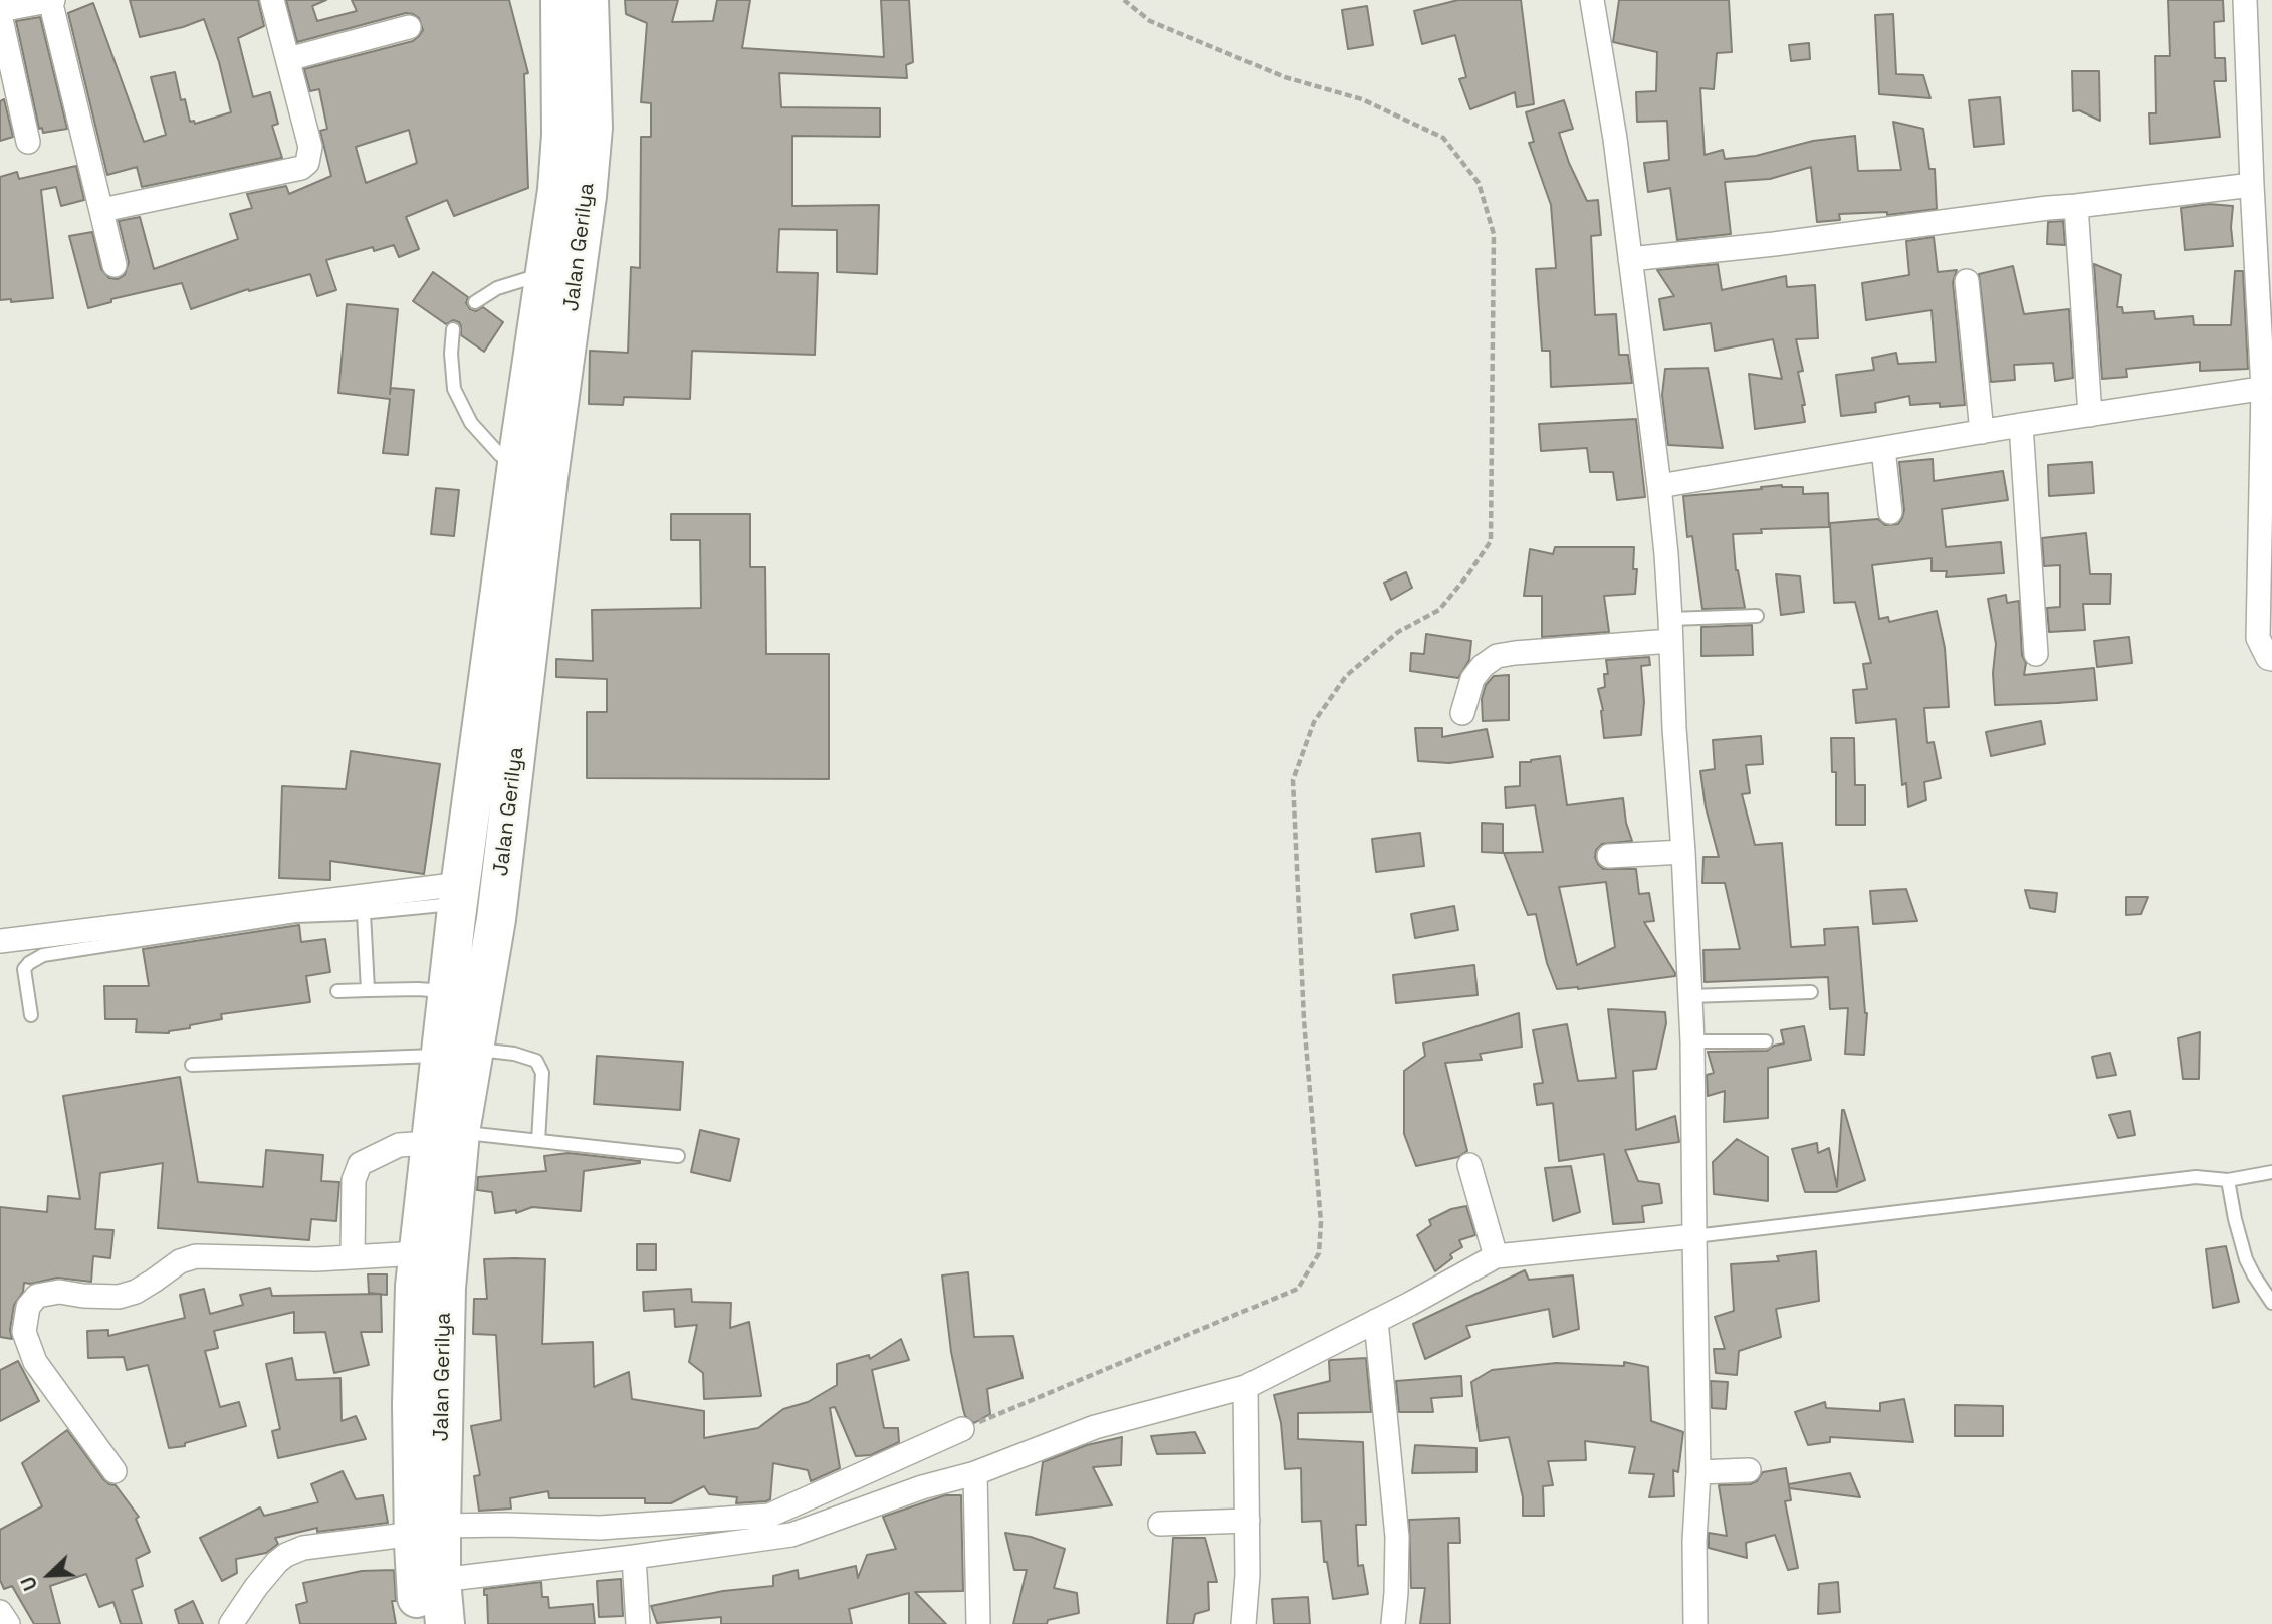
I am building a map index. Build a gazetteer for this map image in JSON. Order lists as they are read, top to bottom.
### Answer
{
  "streets": {
    "highway": ["Jalan Gerilya"]
  },
  "north": "bottom left"
}
